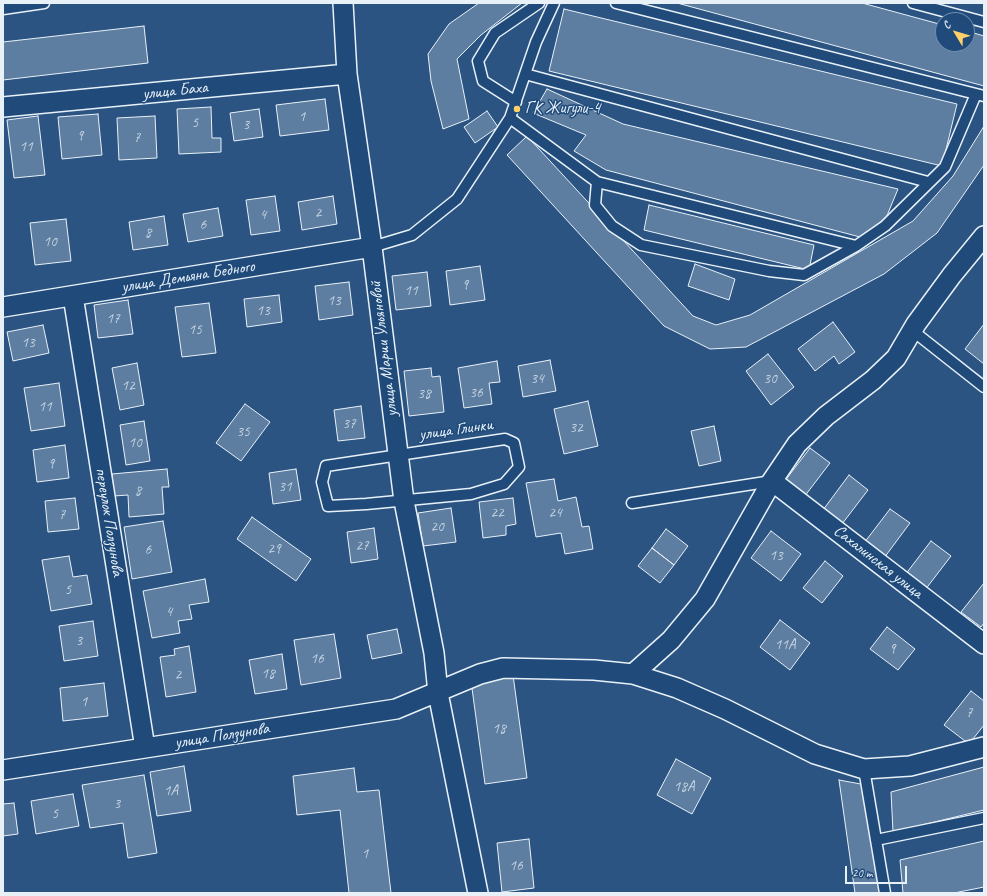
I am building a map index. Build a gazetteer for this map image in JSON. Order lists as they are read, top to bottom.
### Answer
{
  "streets": {
    "street": [
      "улица Баха",
      "улица Демьяна Бедного",
      "улица Марии Ульяновой",
      "переулок Ползунова",
      "Сахалинская улица",
      "улица Ползунова"
    ],
    "lane": ["улица Глинки"]
  },
  "crossings": [
    ["улица Баха", "улица Марии Ульяновой"],
    ["улица Демьяна Бедного", "улица Марии Ульяновой"],
    ["улица Демьяна Бедного", "переулок Ползунова"],
    ["улица Марии Ульяновой", "улица Глинки"],
    ["улица Марии Ульяновой", "улица Ползунова"],
    ["переулок Ползунова", "улица Ползунова"]
  ],
  "places": ["ГК Жигули-4"],
  "house_numbers": [
    "1",
    "5",
    "3",
    "9",
    "7",
    "11",
    "2",
    "4",
    "6",
    "8",
    "10",
    "9",
    "11",
    "13",
    "13",
    "17",
    "15",
    "13",
    "34",
    "30",
    "12",
    "36",
    "38",
    "11",
    "37",
    "32",
    "35",
    "10",
    "9",
    "31",
    "8",
    "22",
    "24",
    "7",
    "20",
    "27",
    "29",
    "6",
    "13",
    "5",
    "4",
    "3",
    "11А",
    "9",
    "16",
    "18",
    "2",
    "1",
    "7",
    "18",
    "18А",
    "1А",
    "3",
    "5",
    "1",
    "16"
  ],
  "scale_bar": "20 m",
  "north": "top left"
}
